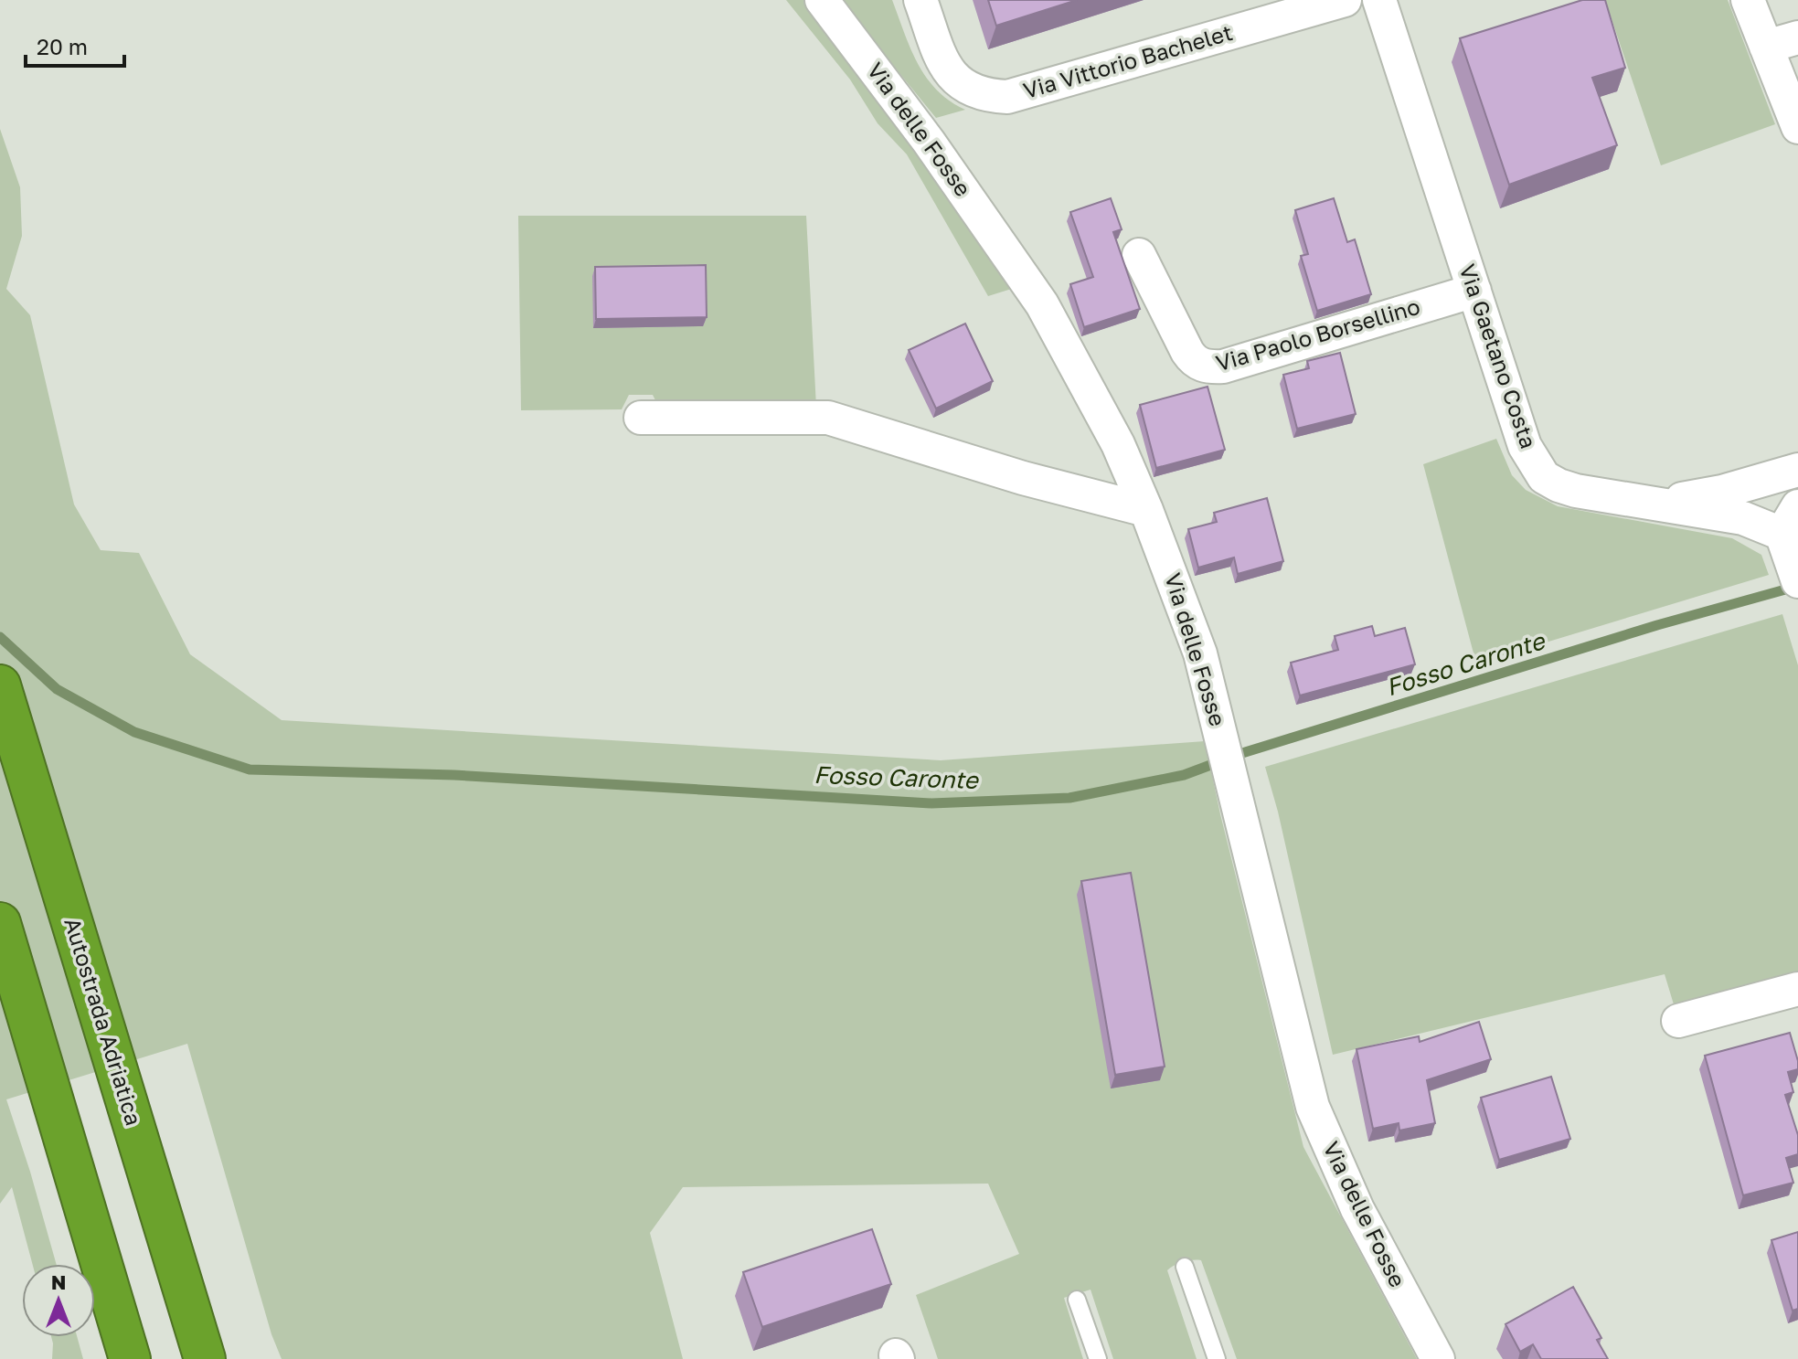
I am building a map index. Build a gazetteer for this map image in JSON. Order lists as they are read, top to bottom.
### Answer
{
  "streets": {
    "highway": ["Autostrada Adriatica"],
    "street": [
      "Via Vittorio Bachelet",
      "Via delle Fosse",
      "Via Paolo Borsellino",
      "Via Gaetano Costa"
    ]
  },
  "crossings": [
    ["Via Paolo Borsellino", "Via Gaetano Costa"]
  ],
  "water": ["Fosso Caronte"],
  "scale_bar": "20 m",
  "north": "top"
}
